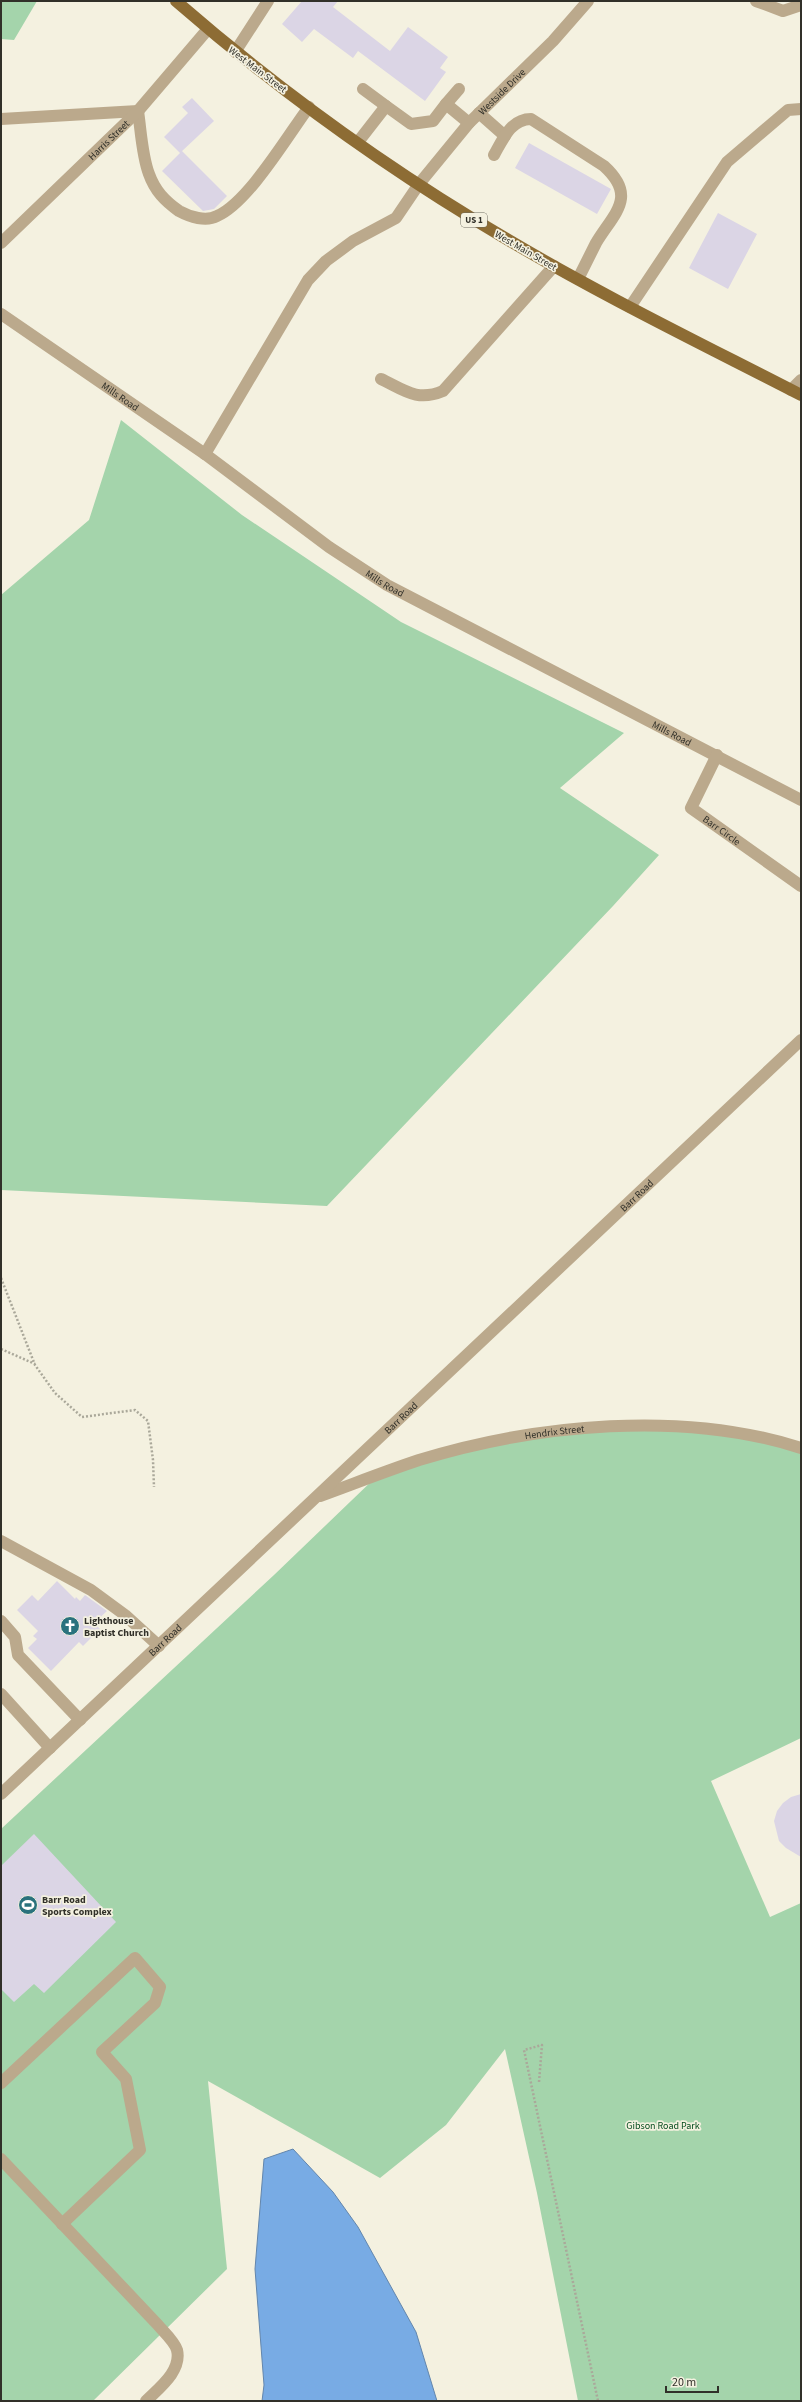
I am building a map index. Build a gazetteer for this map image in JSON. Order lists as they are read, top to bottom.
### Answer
{
  "streets": {
    "main road": ["West Main Street", "US 1"],
    "street": [
      "Westside Drive",
      "Harris Street",
      "Mills Road",
      "Barr Circle",
      "Barr Road",
      "Hendrix Street"
    ]
  },
  "crossings": [
    ["West Main Street", "Westside Drive"],
    ["West Main Street", "Harris Street"],
    ["Westside Drive", "Mills Road"],
    ["Mills Road", "Barr Circle"],
    ["Barr Road", "Hendrix Street"]
  ],
  "parks": ["Gibson Road Park"],
  "places": {
    "church": ["Lighthouse Baptist Church"],
    "sports": ["Barr Road Sports Complex"]
  },
  "scale_bar": "20 m"
}
